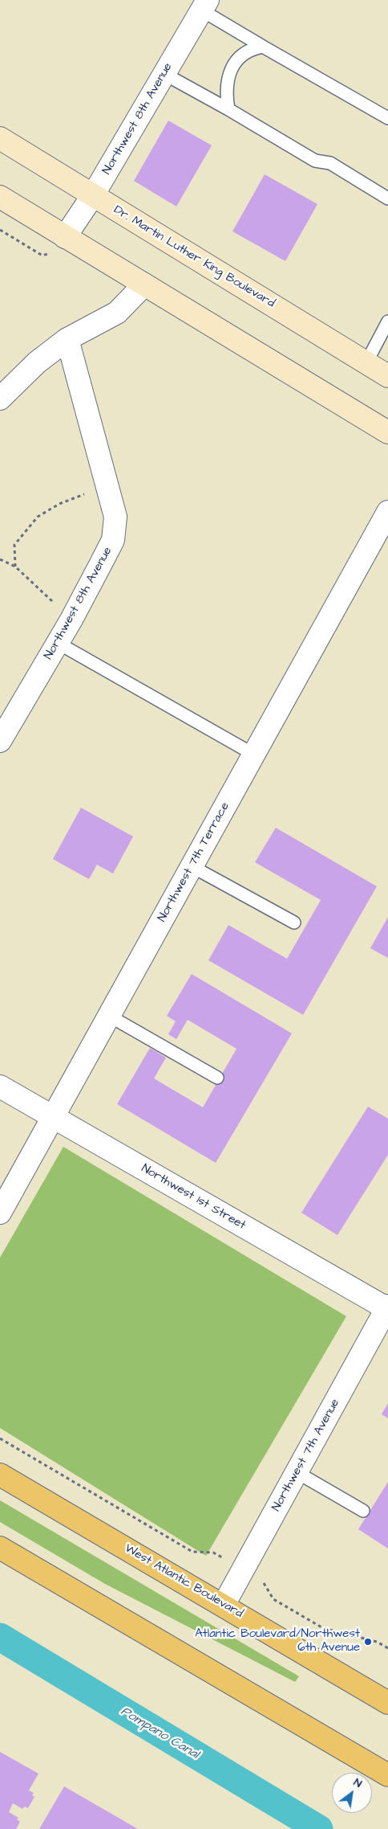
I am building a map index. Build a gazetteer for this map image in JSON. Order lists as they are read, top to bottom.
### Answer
{
  "streets": {
    "main road": ["Dr. Martin Luther King Boulevard", "West Atlantic Boulevard"],
    "street": [
      "Northwest 8th Avenue",
      "Northwest 7th Terrace",
      "Northwest 1st Street",
      "Northwest 7th Avenue"
    ]
  },
  "crossings": [
    ["Northwest 8th Avenue", "Dr. Martin Luther King Boulevard"],
    ["Northwest 7th Terrace", "Northwest 1st Street"],
    ["Northwest 1st Street", "Northwest 7th Avenue"],
    ["Northwest 7th Avenue", "West Atlantic Boulevard"]
  ],
  "water": ["Pompano Canal"],
  "places": ["Atlantic Boulevard/Northwest 6th Avenue"],
  "north": "top right"
}
